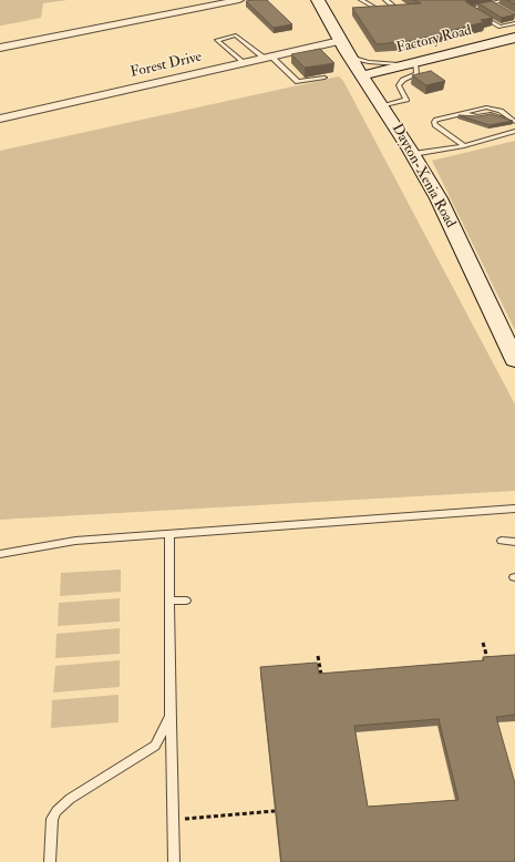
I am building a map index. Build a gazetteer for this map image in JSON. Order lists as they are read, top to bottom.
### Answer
{
  "streets": {
    "main road": ["Factory Road", "Dayton-Xenia Road"],
    "street": ["Forest Drive"]
  },
  "crossings": [
    ["Factory Road", "Dayton-Xenia Road"],
    ["Forest Drive", "Dayton-Xenia Road"]
  ]
}
